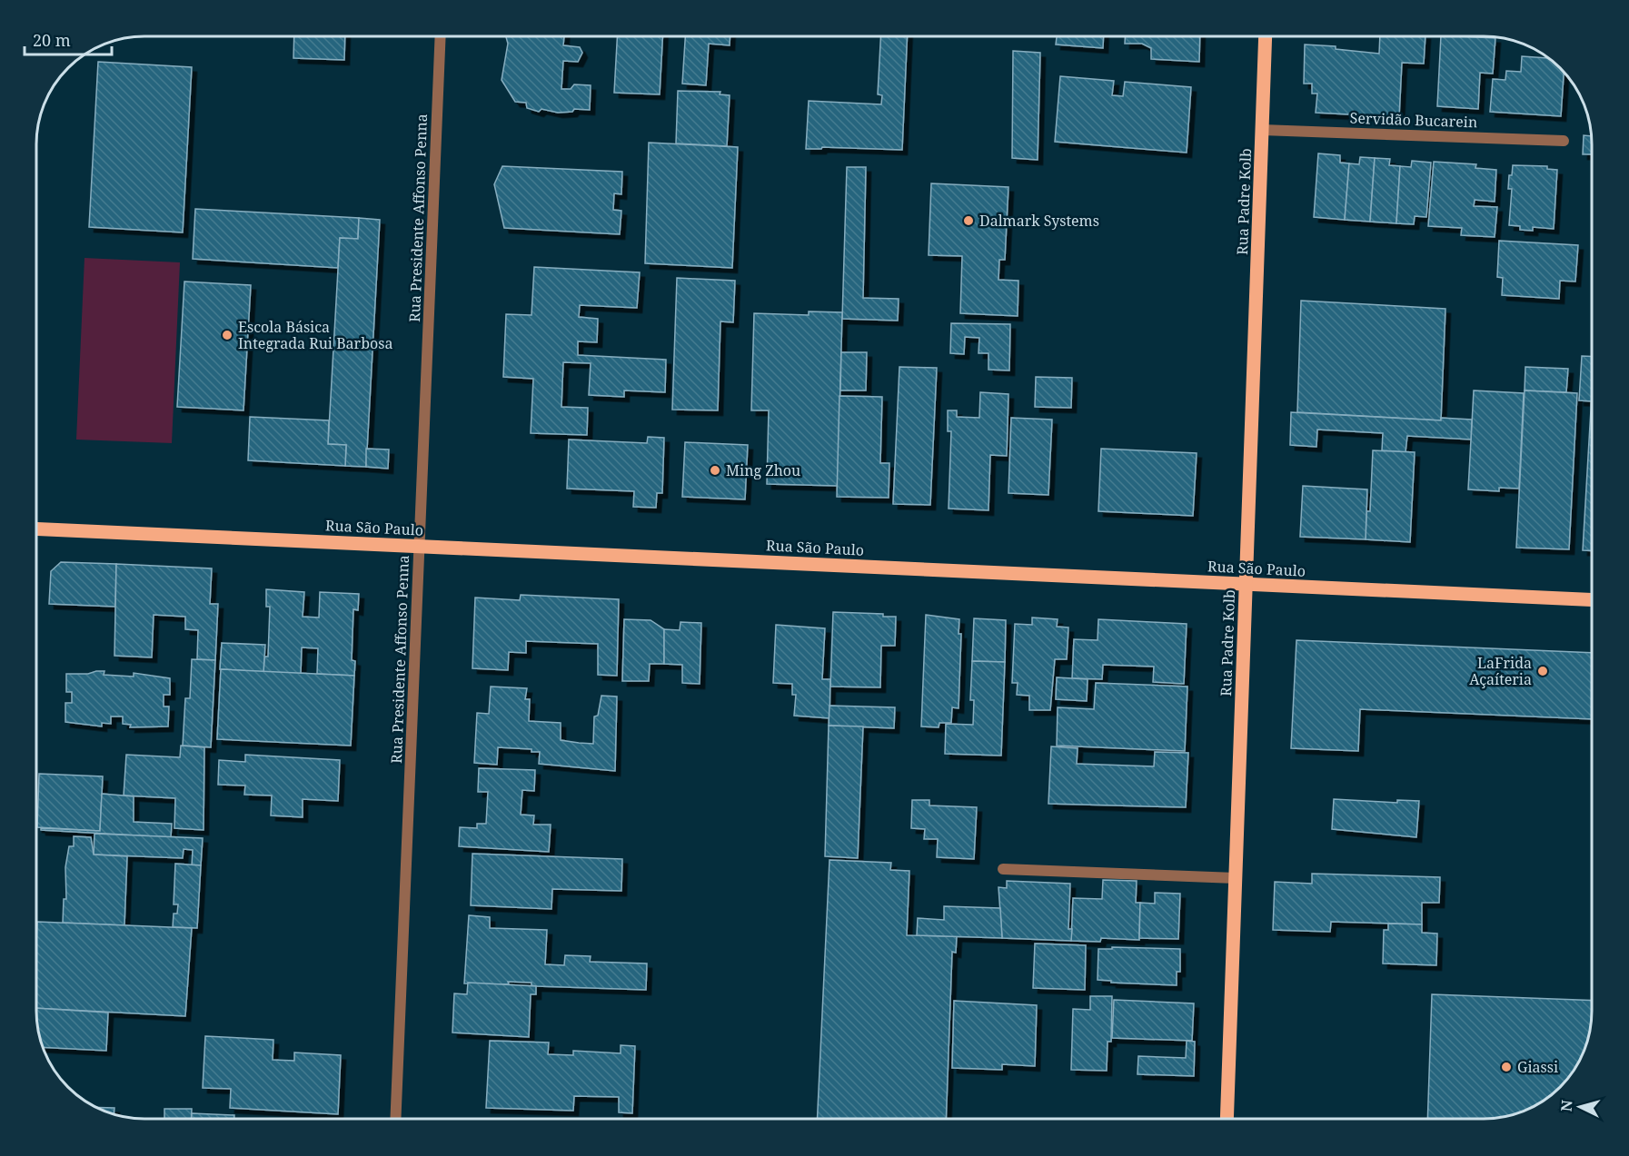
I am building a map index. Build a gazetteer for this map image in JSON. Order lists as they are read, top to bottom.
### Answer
{
  "streets": {
    "main road": ["Rua Padre Kolb", "Rua São Paulo"],
    "street": ["Servidão Bucarein", "Rua Presidente Affonso Penna"]
  },
  "crossings": [
    ["Servidão Bucarein", "Rua Padre Kolb"],
    ["Rua Padre Kolb", "Rua São Paulo"],
    ["Rua Presidente Affonso Penna", "Rua São Paulo"]
  ],
  "places": [
    "Dalmark Systems",
    "Escola Básica Integrada Rui Barbosa",
    "Ming Zhou",
    "LaFrida Açaíteria",
    "Giassi"
  ],
  "scale_bar": "20 m",
  "north": "left"
}
